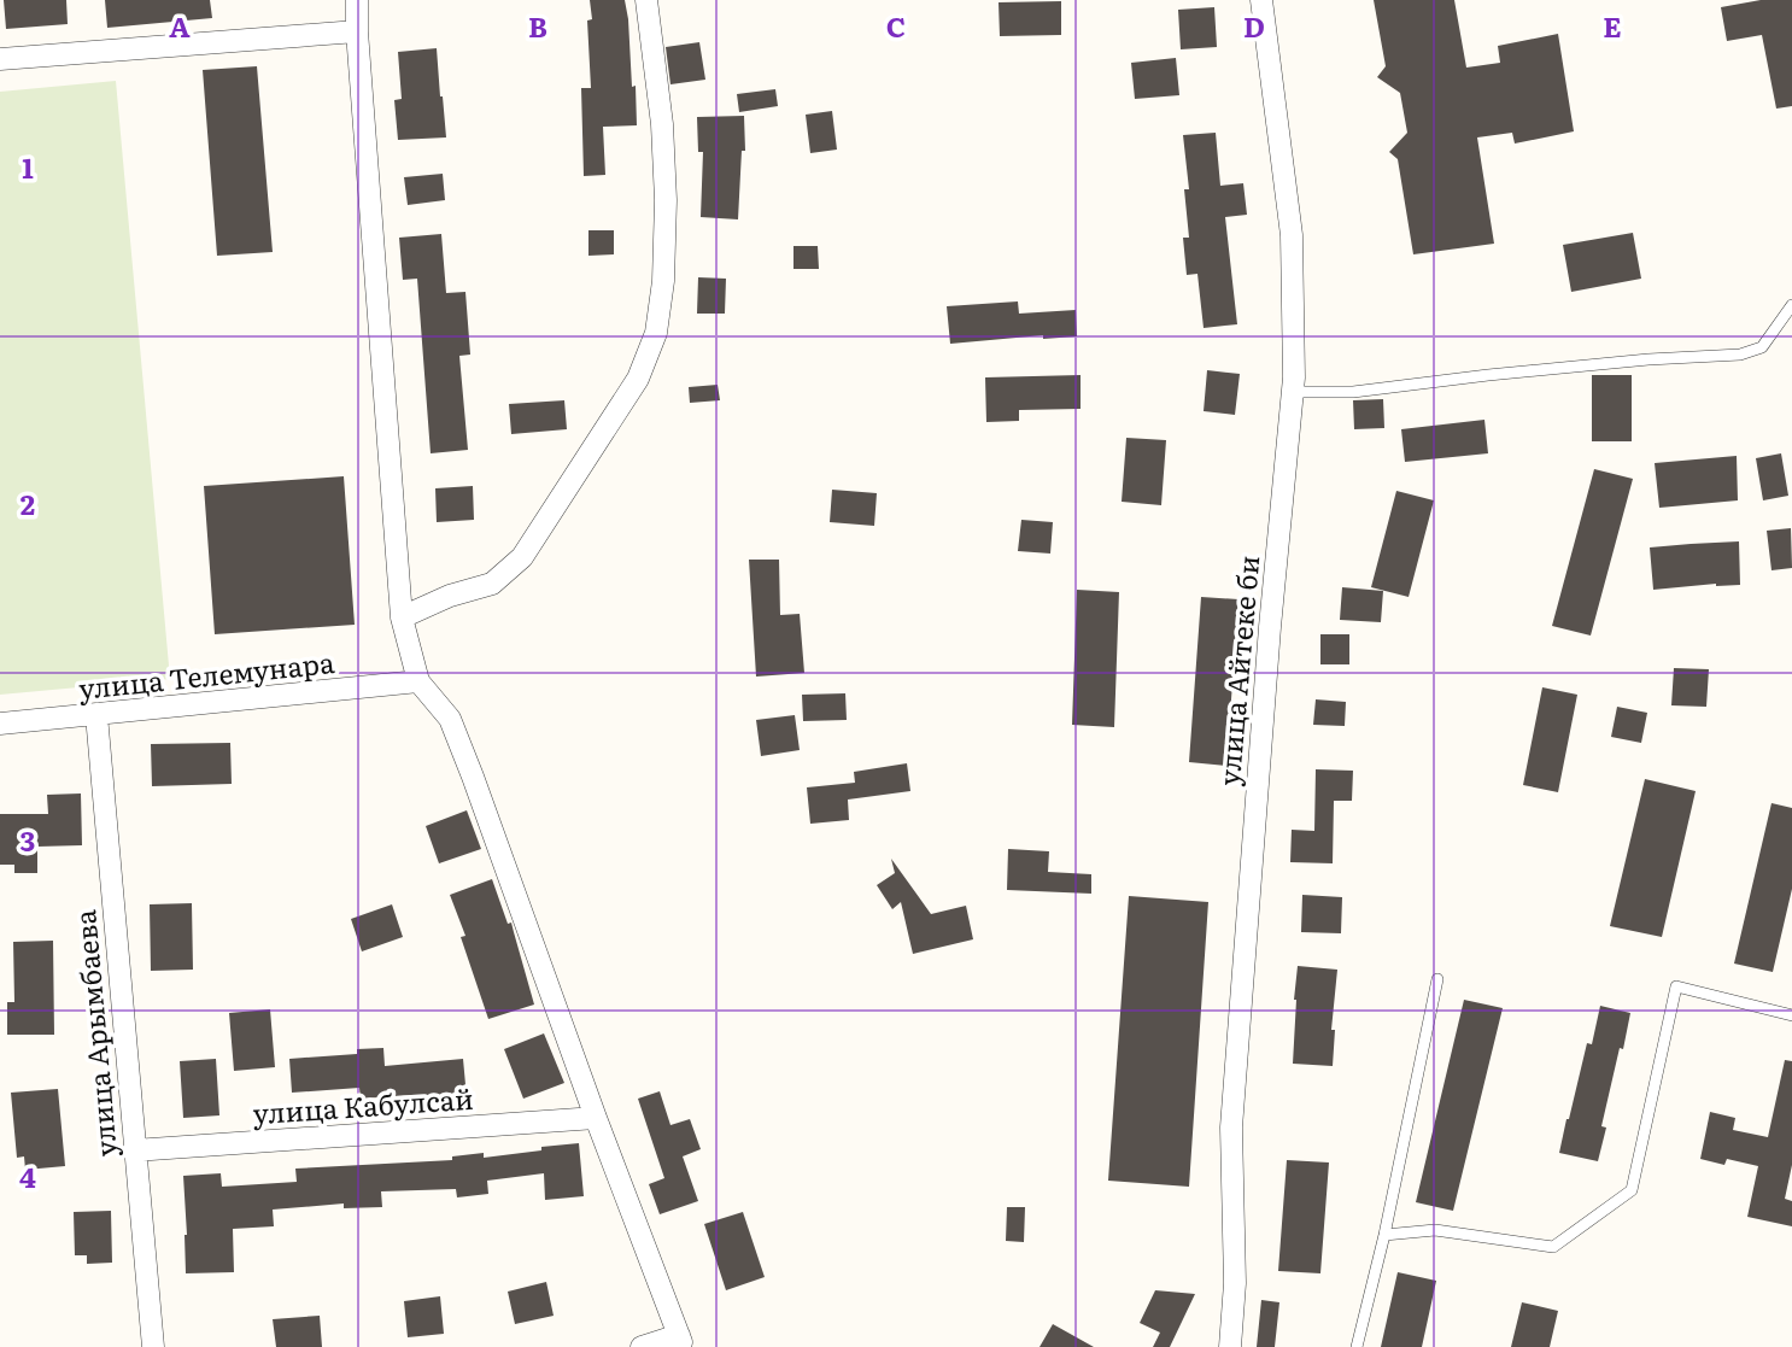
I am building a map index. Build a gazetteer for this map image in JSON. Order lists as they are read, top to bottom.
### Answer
{
  "streets": {
    "street": [
      "улица Айтеке би",
      "улица Телемунара",
      "улица Арымбаева",
      "улица Кабулсай"
    ]
  },
  "crossings": [
    ["улица Телемунара", "улица Арымбаева"],
    ["улица Арымбаева", "улица Кабулсай"]
  ],
  "grid": {
    "columns": [
      "A",
      "B",
      "C",
      "D",
      "E"
    ],
    "rows": [
      "1",
      "2",
      "3",
      "4"
    ]
  }
}
